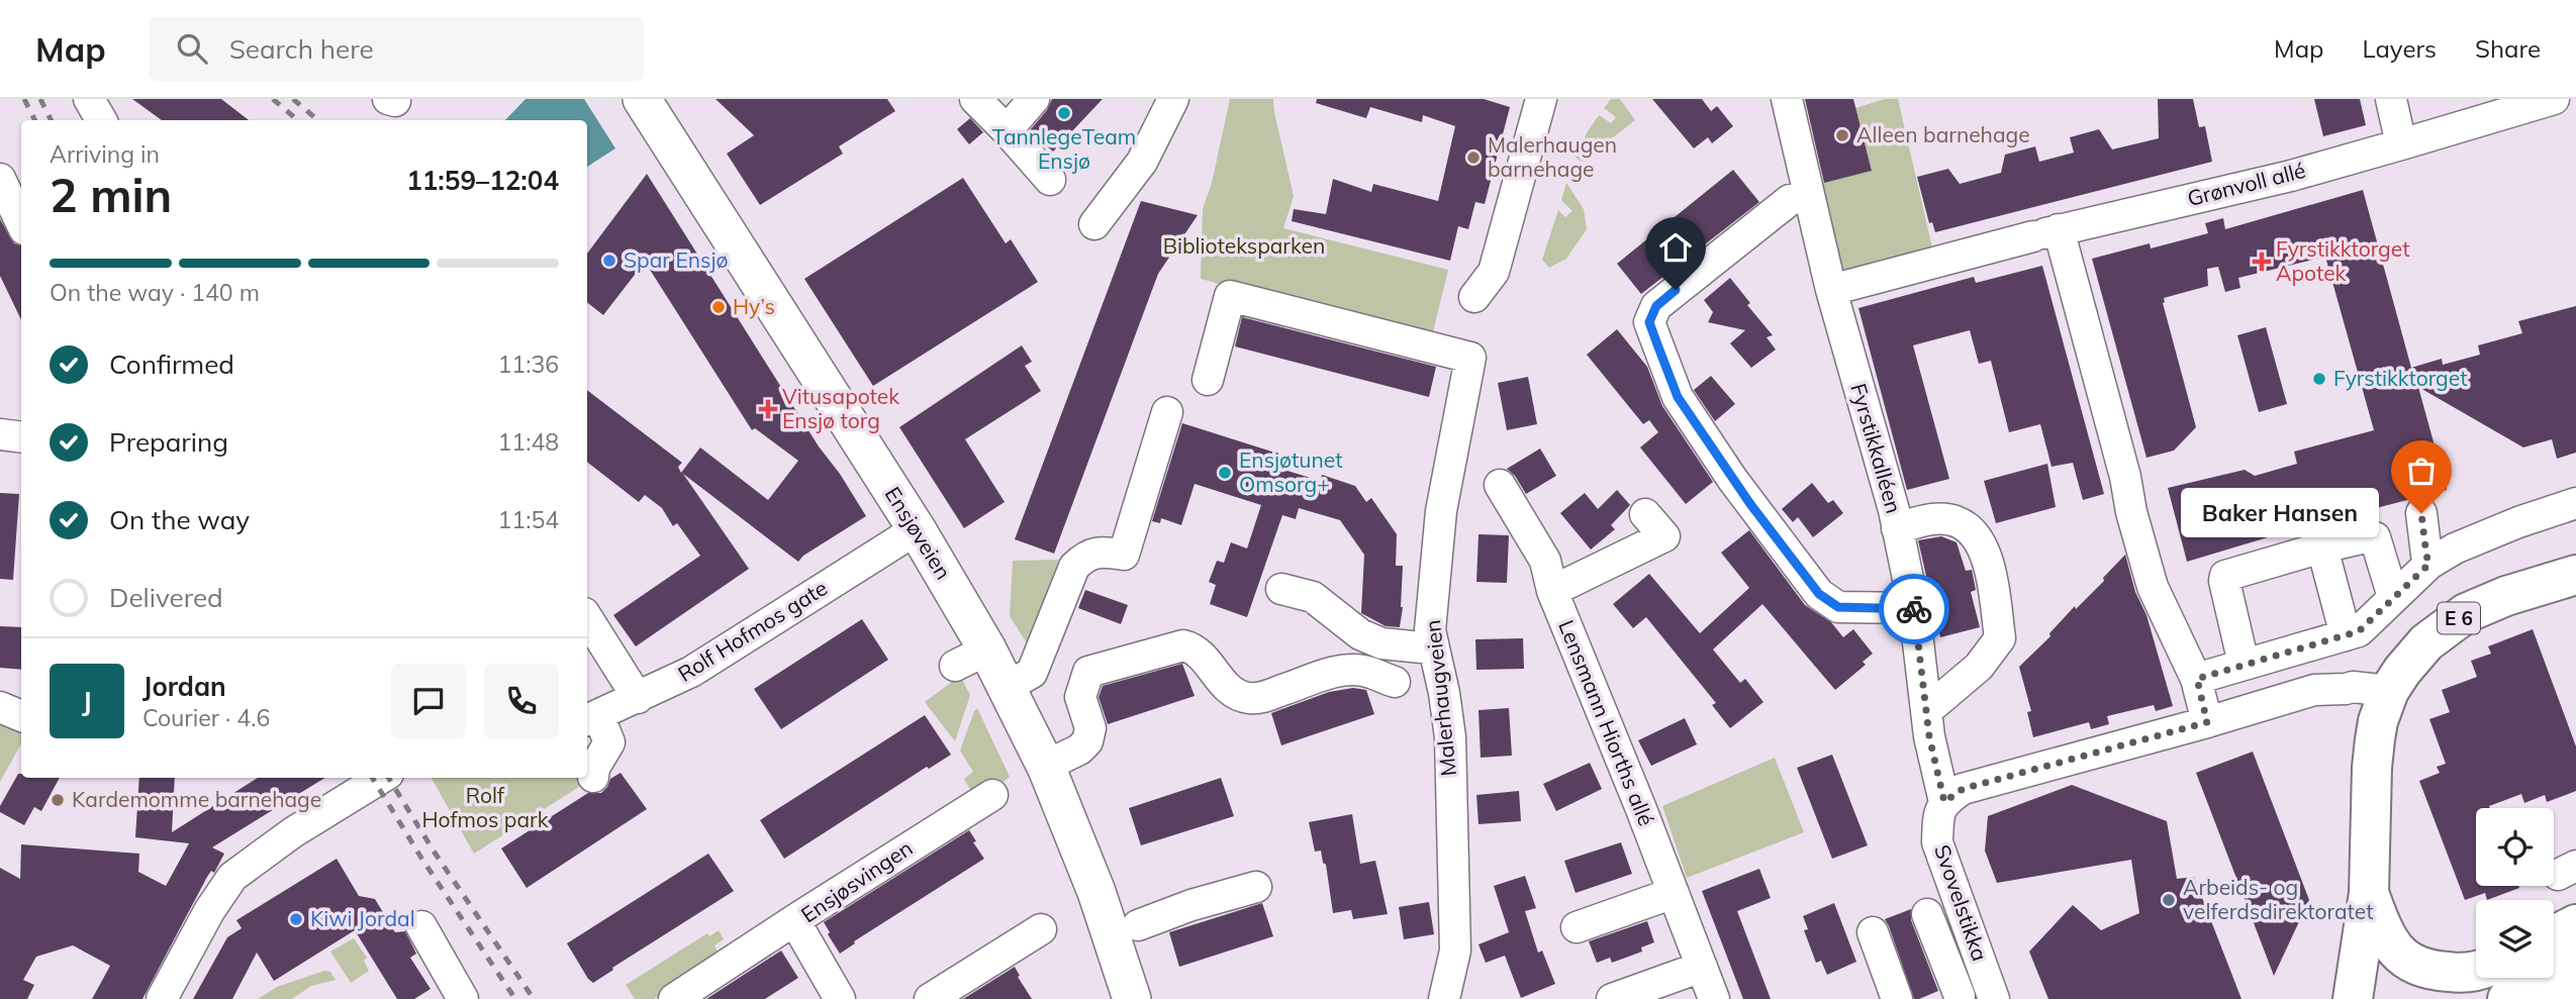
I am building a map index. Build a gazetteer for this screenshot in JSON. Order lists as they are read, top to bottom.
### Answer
{
  "streets": {
    "highway": ["E 6"],
    "main road": ["Ensjøveien"],
    "street": [
      "Grønvoll allé",
      "Fyrstikkalléen",
      "Rolf Hofmos gate",
      "Malerhaugveien",
      "Lensmann Hiorths allé",
      "Ensjøsvingen",
      "Svovelstikka"
    ]
  },
  "crossings": [
    ["Grønvoll allé", "Fyrstikkalléen"],
    ["Fyrstikkalléen", "Svovelstikka"],
    ["Ensjøveien", "Rolf Hofmos gate"]
  ],
  "parks": ["Biblioteksparken", "Rolf Hofmos park"],
  "places": {
    "other": [
      "TannlegeTeam Ensjø",
      "Alleen barnehage",
      "Malerhaugen barnehage",
      "Spar Ensjø",
      "Hy’s",
      "Fyrstikktorget",
      "Ensjøtunet Omsorg+",
      "Baker Hansen",
      "Kardemomme barnehage",
      "Arbeids- og velferdsdirektoratet",
      "Kiwi Jordal"
    ],
    "health": ["Fyrstikktorget Apotek", "Vitusapotek Ensjø torg"]
  },
  "page": {
    "header": "Map",
    "search": "Search here",
    "nav": ["Map", "Layers", "Share"],
    "heading": ["2 min", "Arriving in", "11:59–12:04"],
    "panel": ["Jordan", "Courier · 4.6"],
    "bar": "On the way · 140 m",
    "list": [
      ["Confirmed", "11:36"],
      ["Preparing", "11:48"],
      ["On the way", "11:54"],
      "Delivered"
    ],
    "bubble": "Baker Hansen",
    "round": "J"
  }
}
